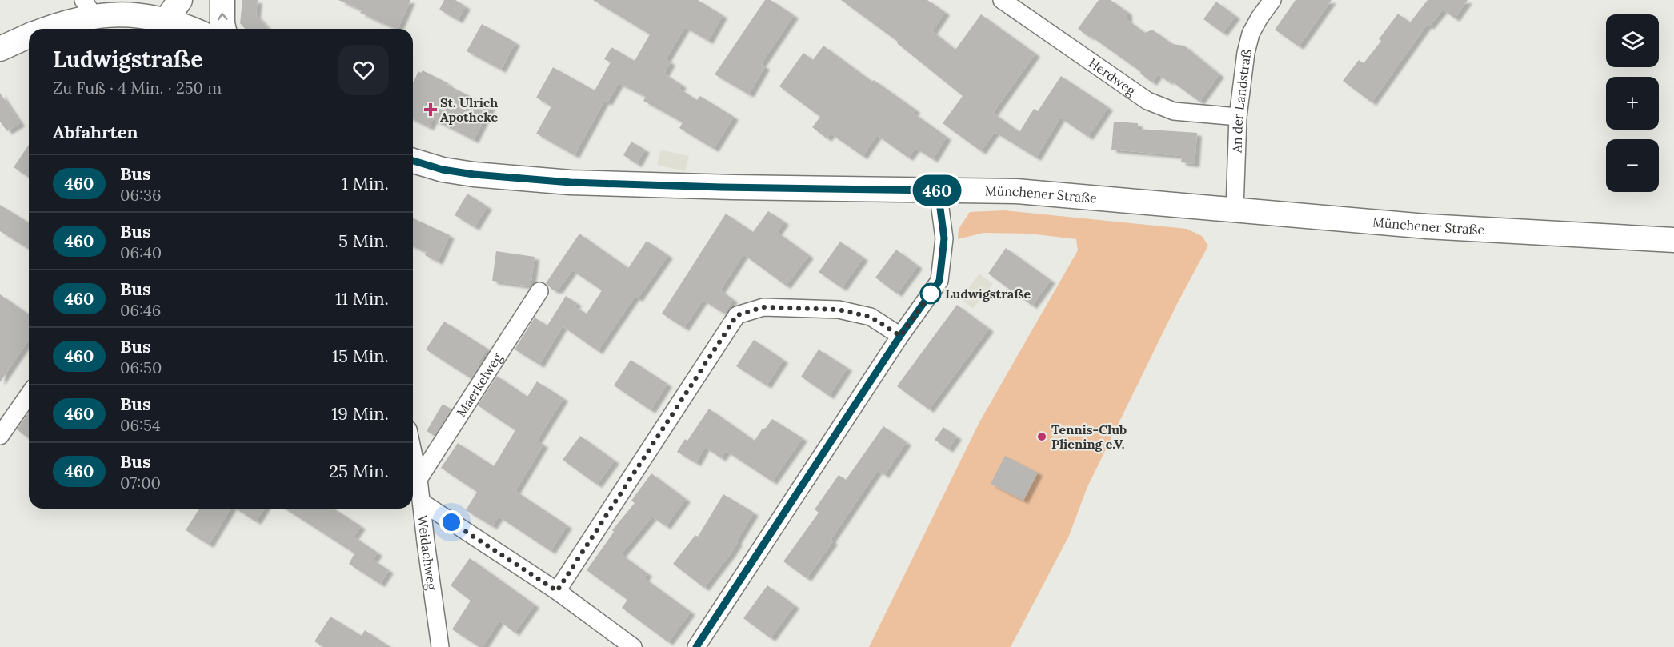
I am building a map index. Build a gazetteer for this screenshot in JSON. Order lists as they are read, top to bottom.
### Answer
{
  "streets": {
    "main road": ["Münchener Straße"],
    "street": [
      "Herdweg",
      "An der Landstraß",
      "Maerkelweg",
      "Weidachweg"
    ]
  },
  "crossings": [
    ["Herdweg", "An der Landstraß"],
    ["An der Landstraß", "Münchener Straße"],
    ["Maerkelweg", "Weidachweg"]
  ],
  "places": {
    "health": ["St. Ulrich Apotheke"],
    "other": ["Ludwigstraße", "Tennis-Club Pliening e.V."]
  },
  "lines": ["bus line 460"],
  "page": {
    "on_map": "460",
    "map_buttons": ["+", "−"],
    "heading": [
      ["Ludwigstraße", "Zu Fuß · 4 Min. · 250 m"],
      "Abfahrten"
    ],
    "list": [
      {
        "mark": "460",
        "name": "Bus",
        "note": "06:36",
        "value": "1 Min."
      },
      {
        "mark": "460",
        "name": "Bus",
        "note": "06:40",
        "value": "5 Min."
      },
      {
        "mark": "460",
        "name": "Bus",
        "note": "06:46",
        "value": "11 Min."
      },
      {
        "mark": "460",
        "name": "Bus",
        "note": "06:50",
        "value": "15 Min."
      },
      {
        "mark": "460",
        "name": "Bus",
        "note": "06:54",
        "value": "19 Min."
      },
      {
        "mark": "460",
        "name": "Bus",
        "note": "07:00",
        "value": "25 Min."
      }
    ]
  }
}
